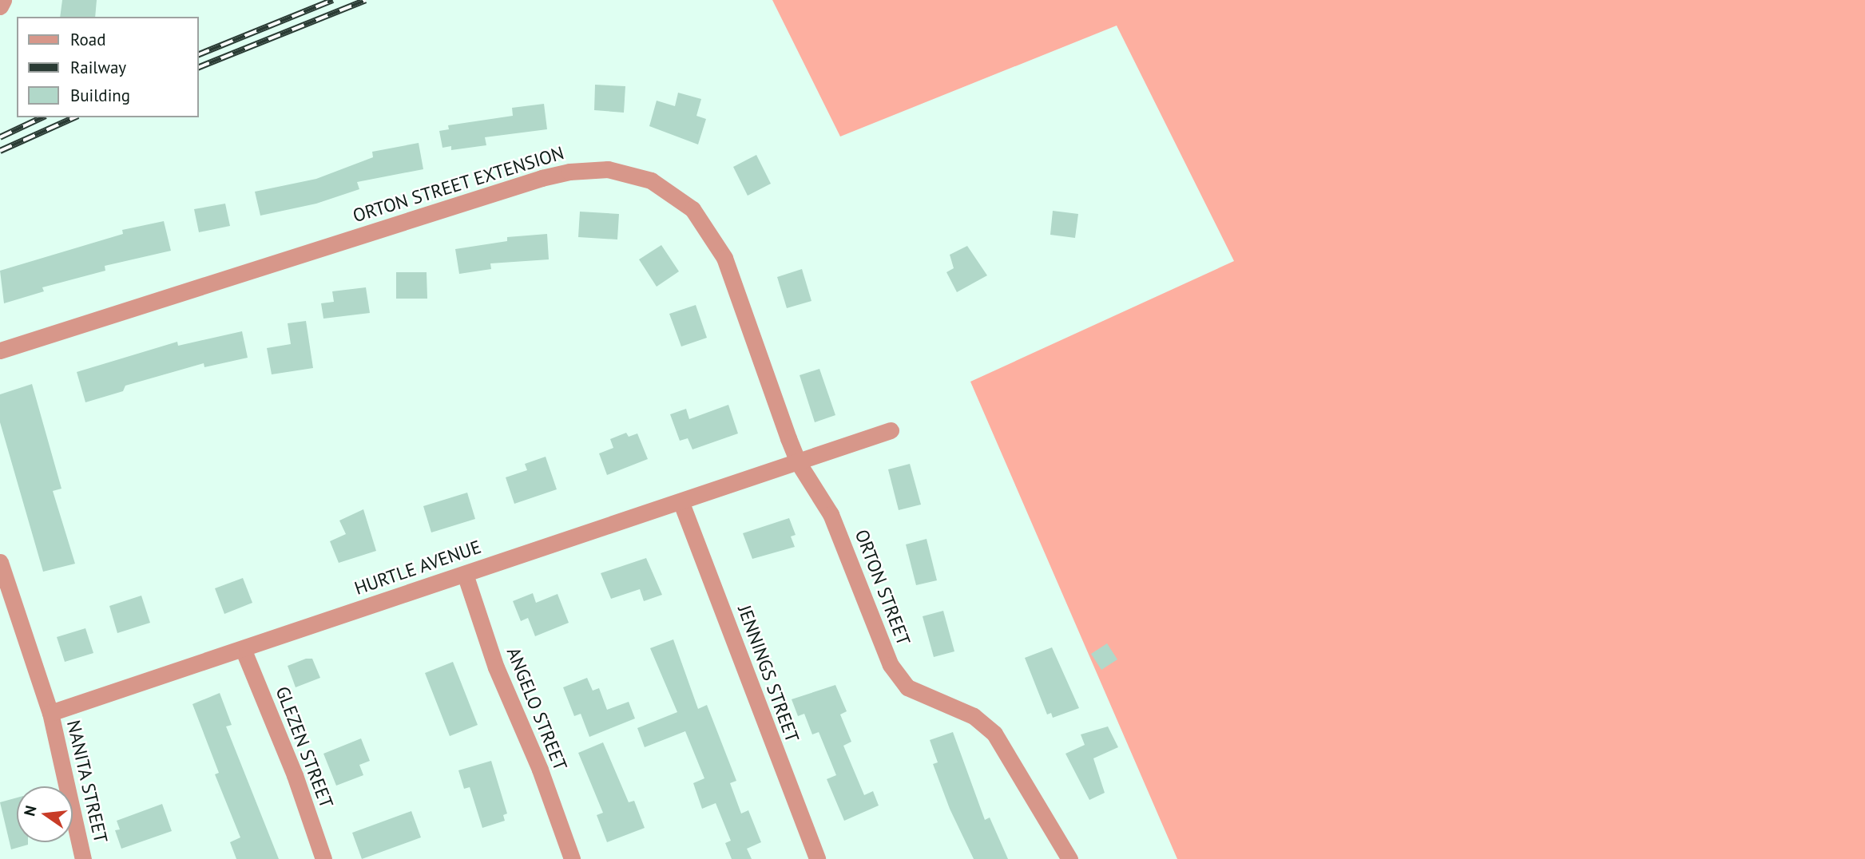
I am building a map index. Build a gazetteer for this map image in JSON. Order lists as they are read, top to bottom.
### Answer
{
  "streets": {
    "street": [
      "ORTON STREET EXTENSION",
      "HURTLE AVENUE",
      "ORTON STREET",
      "JENNINGS STREET",
      "ANGELO STREET",
      "GLEZEN STREET",
      "NANITA STREET"
    ]
  },
  "crossings": [
    ["ORTON STREET EXTENSION", "HURTLE AVENUE"],
    ["ORTON STREET EXTENSION", "ORTON STREET"],
    ["HURTLE AVENUE", "ORTON STREET"],
    ["HURTLE AVENUE", "JENNINGS STREET"],
    ["HURTLE AVENUE", "ANGELO STREET"],
    ["HURTLE AVENUE", "GLEZEN STREET"],
    ["HURTLE AVENUE", "NANITA STREET"]
  ],
  "legend": ["Road", "Railway", "Building"],
  "north": "left"
}
